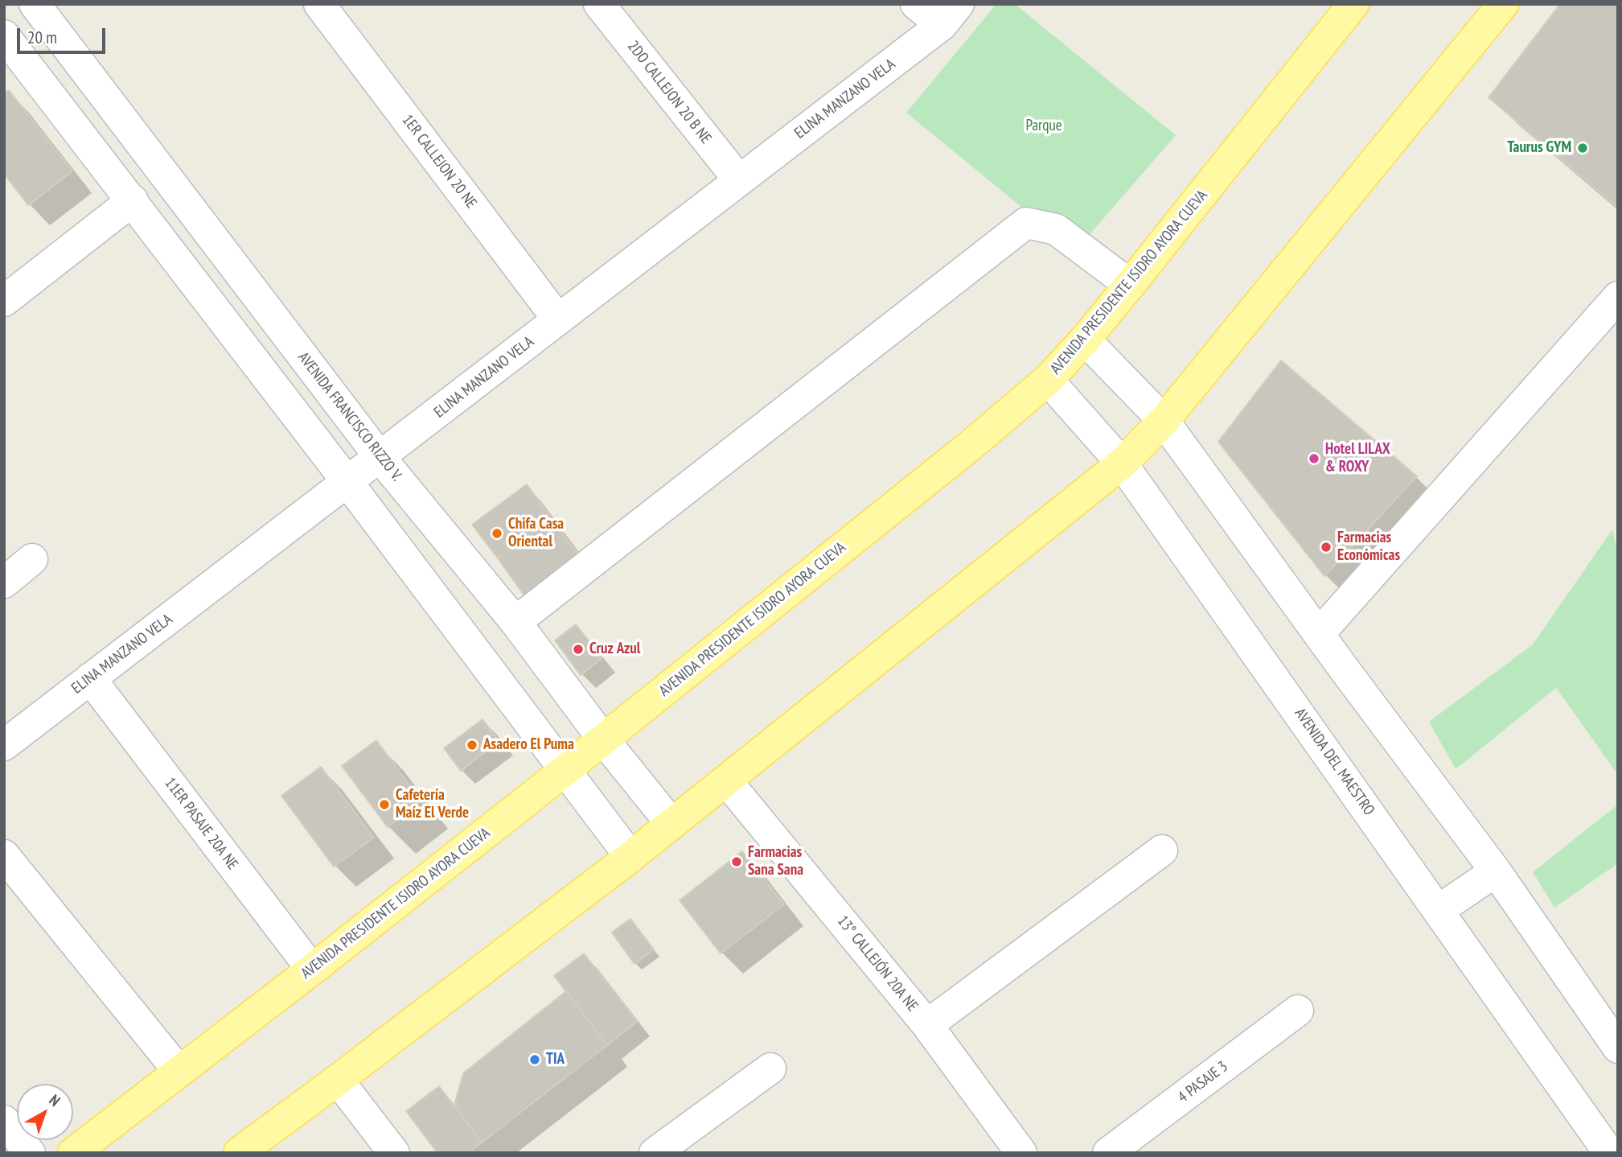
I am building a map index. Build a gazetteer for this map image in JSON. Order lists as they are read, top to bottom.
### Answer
{
  "streets": {
    "main road": ["AVENIDA PRESIDENTE ISIDRO AYORA CUEVA"],
    "street": [
      "2DO CALLEJON 20 B NE",
      "ELINA MANZANO VELA",
      "1ER CALLEJON 20 NE",
      "AVENIDA FRANCISCO RIZZO V.",
      "AVENIDA DEL MAESTRO",
      "11ER PASAJE 20A NE",
      "13° CALLEJÓN 20A NE",
      "4 PASAJE 3"
    ]
  },
  "crossings": [
    ["2DO CALLEJON 20 B NE", "ELINA MANZANO VELA"],
    ["ELINA MANZANO VELA", "1ER CALLEJON 20 NE"],
    ["ELINA MANZANO VELA", "AVENIDA FRANCISCO RIZZO V."],
    ["ELINA MANZANO VELA", "11ER PASAJE 20A NE"],
    ["AVENIDA PRESIDENTE ISIDRO AYORA CUEVA", "AVENIDA FRANCISCO RIZZO V."],
    ["AVENIDA PRESIDENTE ISIDRO AYORA CUEVA", "AVENIDA DEL MAESTRO"],
    ["AVENIDA PRESIDENTE ISIDRO AYORA CUEVA", "11ER PASAJE 20A NE"]
  ],
  "parks": ["Parque"],
  "places": [
    "Taurus GYM",
    "Hotel LILAX & ROXY",
    "Chifa Casa Oriental",
    "Farmacias Económicas",
    "Cruz Azul",
    "Asadero El Puma",
    "Cafetería Maíz El Verde",
    "Farmacias Sana Sana",
    "TIA"
  ],
  "scale_bar": "20 m",
  "north": "top right"
}
